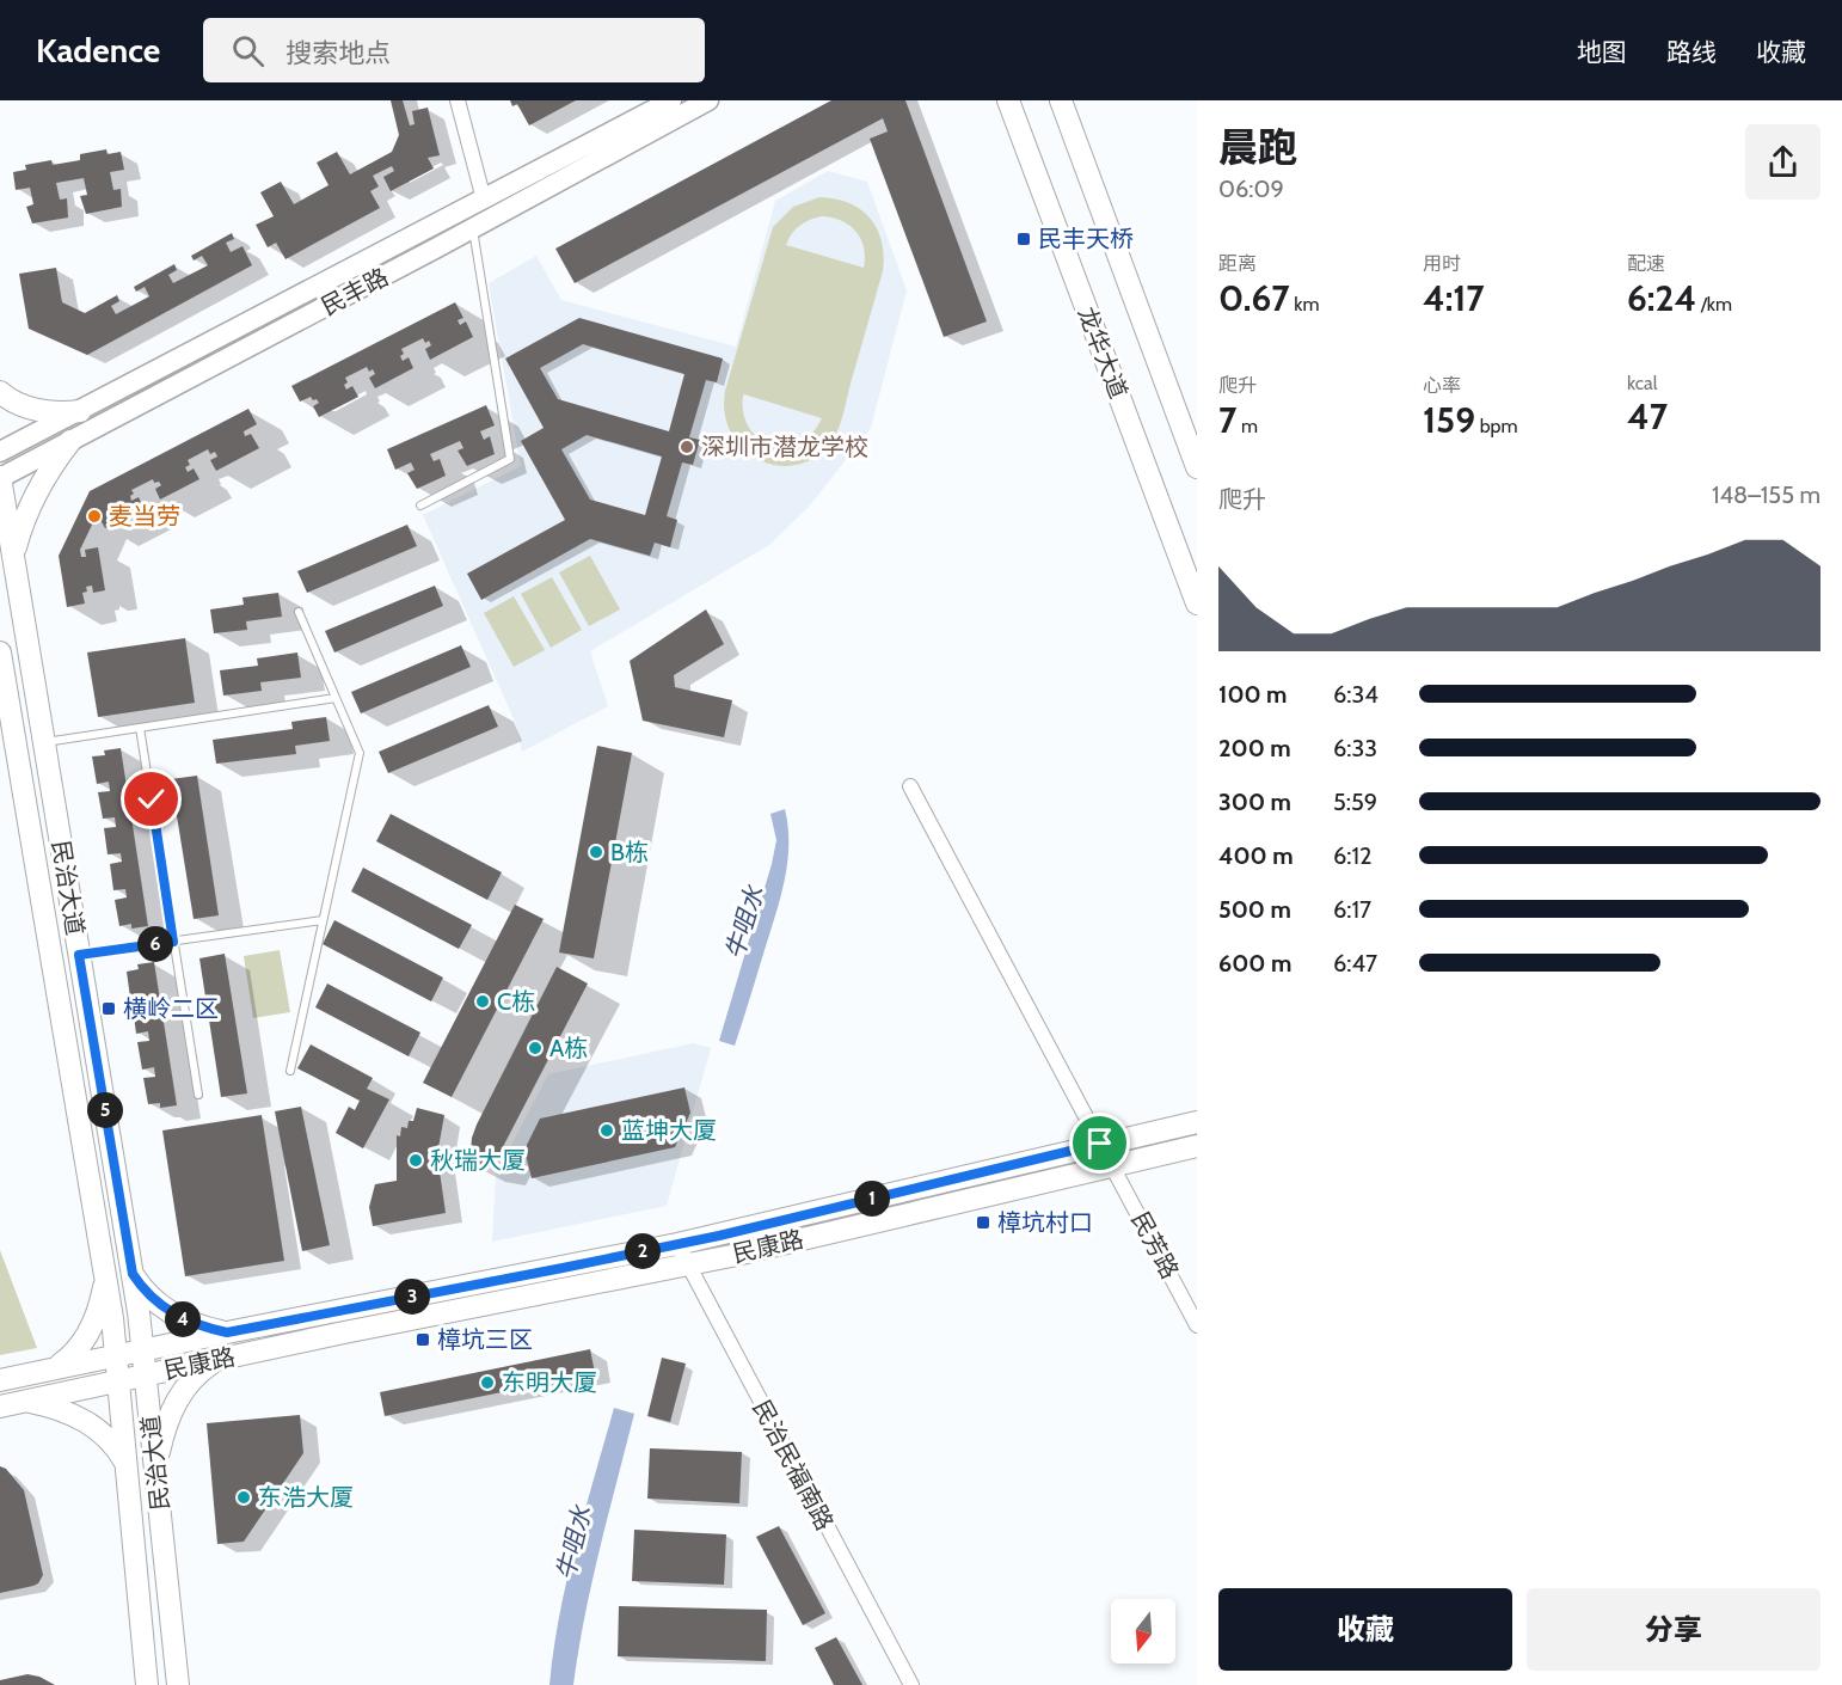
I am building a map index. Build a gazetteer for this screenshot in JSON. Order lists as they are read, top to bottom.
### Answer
{
  "streets": {
    "main road": [
      "民丰路",
      "龙华大道",
      "民治大道",
      "民康路"
    ],
    "street": ["民芳路", "民治民福南路"]
  },
  "crossings": [
    ["民丰路", "民治大道"],
    ["民治大道", "民康路"],
    ["民芳路", "民康路"],
    ["民康路", "民治民福南路"]
  ],
  "water": ["牛咀水"],
  "places": {
    "transit": [
      "民丰天桥",
      "横岭二区",
      "樟坑村口",
      "樟坑三区"
    ],
    "other": [
      "深圳市潜龙学校",
      "麦当劳",
      "B栋",
      "C栋",
      "A栋",
      "蓝坤大厦",
      "秋瑞大厦",
      "东明大厦",
      "东浩大厦"
    ]
  },
  "north": "bottom",
  "page": {
    "header": "Kadence",
    "search": "搜索地点",
    "nav": ["地图", "路线", "收藏"],
    "heading": ["晨跑", "06:09"],
    "stats": [
      ["距离", "0.67 km"],
      ["用时", "4:17"],
      ["配速", "6:24 /km"],
      ["爬升", "7 m"],
      ["心率", "159 bpm"],
      ["kcal", "47"]
    ],
    "chart": ["爬升", "148–155 m"],
    "list": [
      {
        "name": "100 m",
        "note": "6:34"
      },
      {
        "name": "200 m",
        "note": "6:33"
      },
      {
        "name": "300 m",
        "note": "5:59"
      },
      {
        "name": "400 m",
        "note": "6:12"
      },
      {
        "name": "500 m",
        "note": "6:17"
      },
      {
        "name": "600 m",
        "note": "6:47"
      }
    ],
    "pins": [
      "6",
      "5",
      "1",
      "2",
      "3",
      "4"
    ],
    "buttons": ["收藏", "分享"]
  }
}
